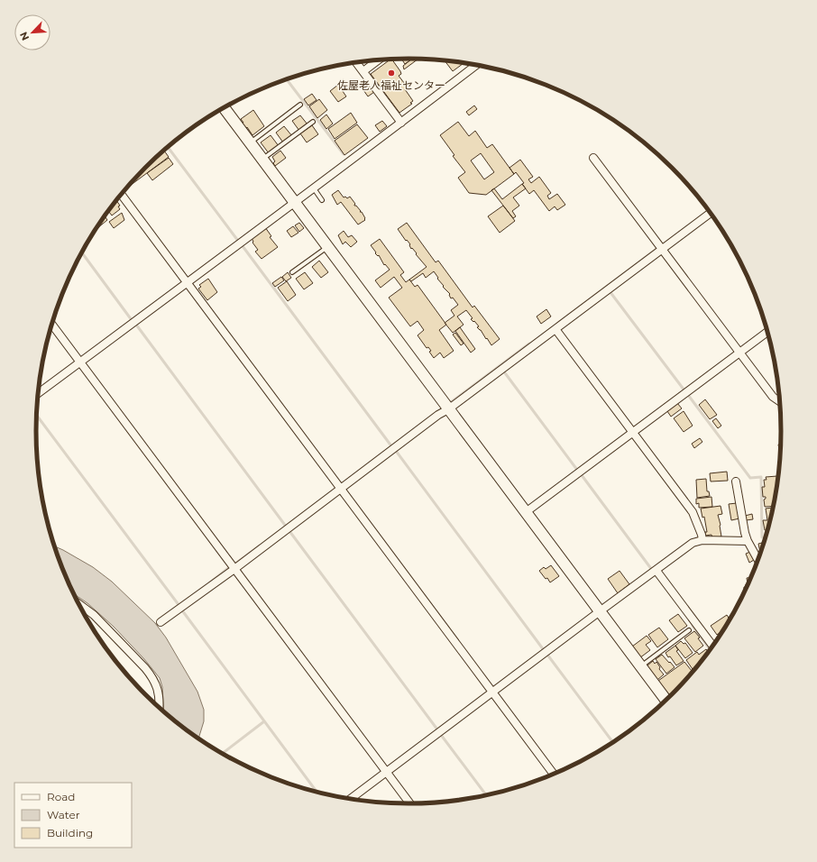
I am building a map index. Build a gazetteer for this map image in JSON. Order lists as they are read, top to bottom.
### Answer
{
  "places": ["佐屋老人福祉センター"],
  "legend": ["Road", "Water", "Building"],
  "north": "bottom left"
}
